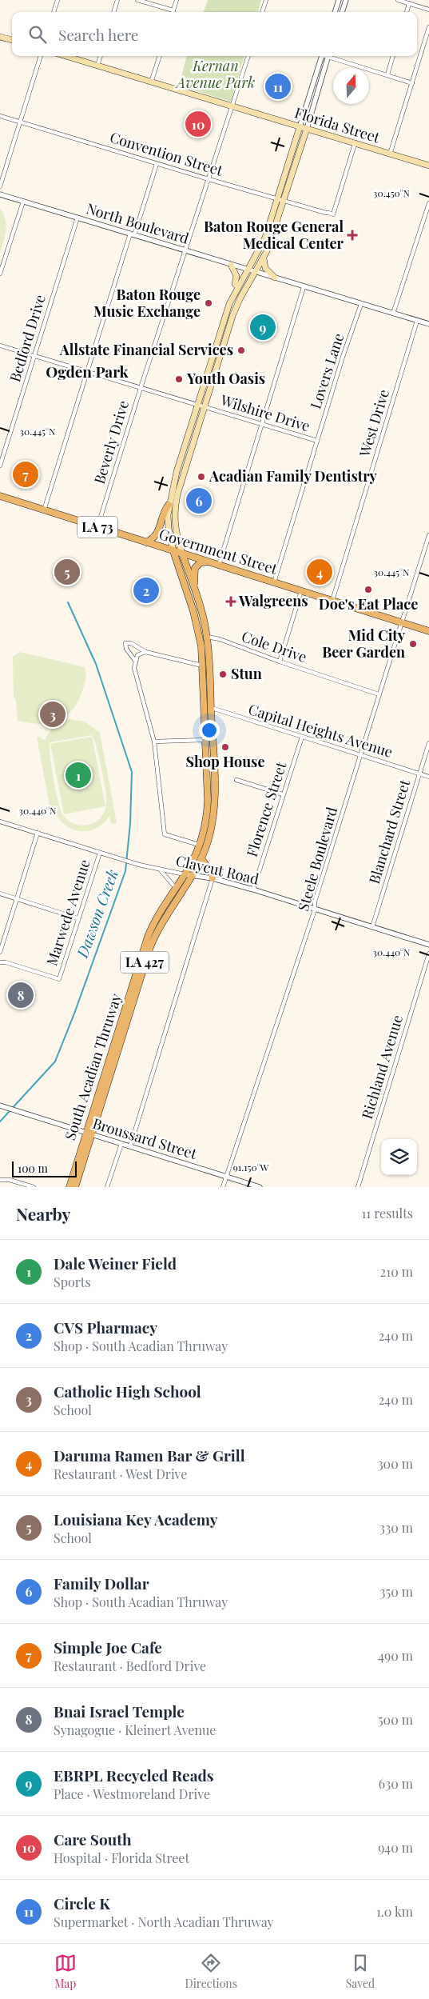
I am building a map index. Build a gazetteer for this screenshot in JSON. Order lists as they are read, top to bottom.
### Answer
{
  "streets": {
    "main road": [
      "Florida Street",
      "LA 73",
      "Government Street",
      "LA 427",
      "South Acadian Thruway"
    ],
    "street": [
      "Convention Street",
      "North Boulevard",
      "Bedford Drive",
      "Lovers Lane",
      "Wilshire Drive",
      "West Drive",
      "Beverly Drive",
      "Cole Drive",
      "Capital Heights Avenue",
      "Florence Street",
      "Blanchard Street",
      "Steele Boulevard",
      "Claycut Road",
      "Marwede Avenue",
      "Richland Avenue",
      "Broussard Street"
    ]
  },
  "crossings": [
    ["Florida Street", "Convention Street"],
    ["Florida Street", "Beverly Drive"],
    ["Florida Street", "South Acadian Thruway"],
    ["Convention Street", "Beverly Drive"],
    ["Convention Street", "South Acadian Thruway"],
    ["North Boulevard", "Bedford Drive"],
    ["North Boulevard", "Lovers Lane"],
    ["North Boulevard", "West Drive"],
    ["North Boulevard", "Beverly Drive"],
    ["North Boulevard", "South Acadian Thruway"],
    ["Bedford Drive", "Wilshire Drive"],
    ["Lovers Lane", "Wilshire Drive"],
    ["Lovers Lane", "Government Street"],
    ["Wilshire Drive", "Beverly Drive"],
    ["Wilshire Drive", "South Acadian Thruway"],
    ["West Drive", "Government Street"],
    ["Beverly Drive", "Government Street"],
    ["Government Street", "Steele Boulevard"],
    ["Government Street", "South Acadian Thruway"],
    ["Cole Drive", "Steele Boulevard"],
    ["Cole Drive", "South Acadian Thruway"],
    ["Capital Heights Avenue", "Florence Street"],
    ["Capital Heights Avenue", "Blanchard Street"],
    ["Capital Heights Avenue", "Steele Boulevard"],
    ["Capital Heights Avenue", "South Acadian Thruway"],
    ["Florence Street", "Claycut Road"],
    ["Blanchard Street", "Claycut Road"],
    ["Steele Boulevard", "Claycut Road"],
    ["Steele Boulevard", "Broussard Street"],
    ["Claycut Road", "Marwede Avenue"],
    ["Claycut Road", "South Acadian Thruway"],
    ["South Acadian Thruway", "Broussard Street"]
  ],
  "districts": ["Ogden Park"],
  "water": ["Dawson Creek"],
  "parks": ["Kernan Avenue Park"],
  "places": {
    "health": ["Baton Rouge General Medical Center", "Walgreens"],
    "other": [
      "Baton Rouge Music Exchange",
      "Allstate Financial Services",
      "Youth Oasis",
      "Acadian Family Dentistry",
      "Doe's Eat Place",
      "Mid City Beer Garden",
      "Stun",
      "Shop House"
    ]
  },
  "scale_bar": "100 m",
  "north": "top",
  "page": {
    "search": "Search here",
    "pins": [
      "11",
      "10",
      "9",
      "7",
      "6",
      "4",
      "5",
      "2",
      "3",
      "1",
      "8"
    ],
    "scale": "100 m",
    "heading": ["Nearby", "11 results"],
    "list": [
      {
        "mark": "1",
        "name": "Dale Weiner Field",
        "note": "Sports",
        "value": "210 m"
      },
      {
        "mark": "2",
        "name": "CVS Pharmacy",
        "note": "Shop · South Acadian Thruway",
        "value": "240 m"
      },
      {
        "mark": "3",
        "name": "Catholic High School",
        "note": "School",
        "value": "240 m"
      },
      {
        "mark": "4",
        "name": "Daruma Ramen Bar & Grill",
        "note": "Restaurant · West Drive",
        "value": "300 m"
      },
      {
        "mark": "5",
        "name": "Louisiana Key Academy",
        "note": "School",
        "value": "330 m"
      },
      {
        "mark": "6",
        "name": "Family Dollar",
        "note": "Shop · South Acadian Thruway",
        "value": "350 m"
      },
      {
        "mark": "7",
        "name": "Simple Joe Cafe",
        "note": "Restaurant · Bedford Drive",
        "value": "490 m"
      },
      {
        "mark": "8",
        "name": "Bnai Israel Temple",
        "note": "Synagogue · Kleinert Avenue",
        "value": "500 m"
      },
      {
        "mark": "9",
        "name": "EBRPL Recycled Reads",
        "note": "Place · Westmoreland Drive",
        "value": "630 m"
      },
      {
        "mark": "10",
        "name": "Care South",
        "note": "Hospital · Florida Street",
        "value": "940 m"
      },
      {
        "mark": "11",
        "name": "Circle K",
        "note": "Supermarket · North Acadian Thruway",
        "value": "1.0 km"
      }
    ],
    "nav": ["Map", "Directions", "Saved"]
  },
  "coordinates": [
    "30.450°N",
    "30.445°N",
    "30.440°N",
    "91.150°W"
  ]
}
